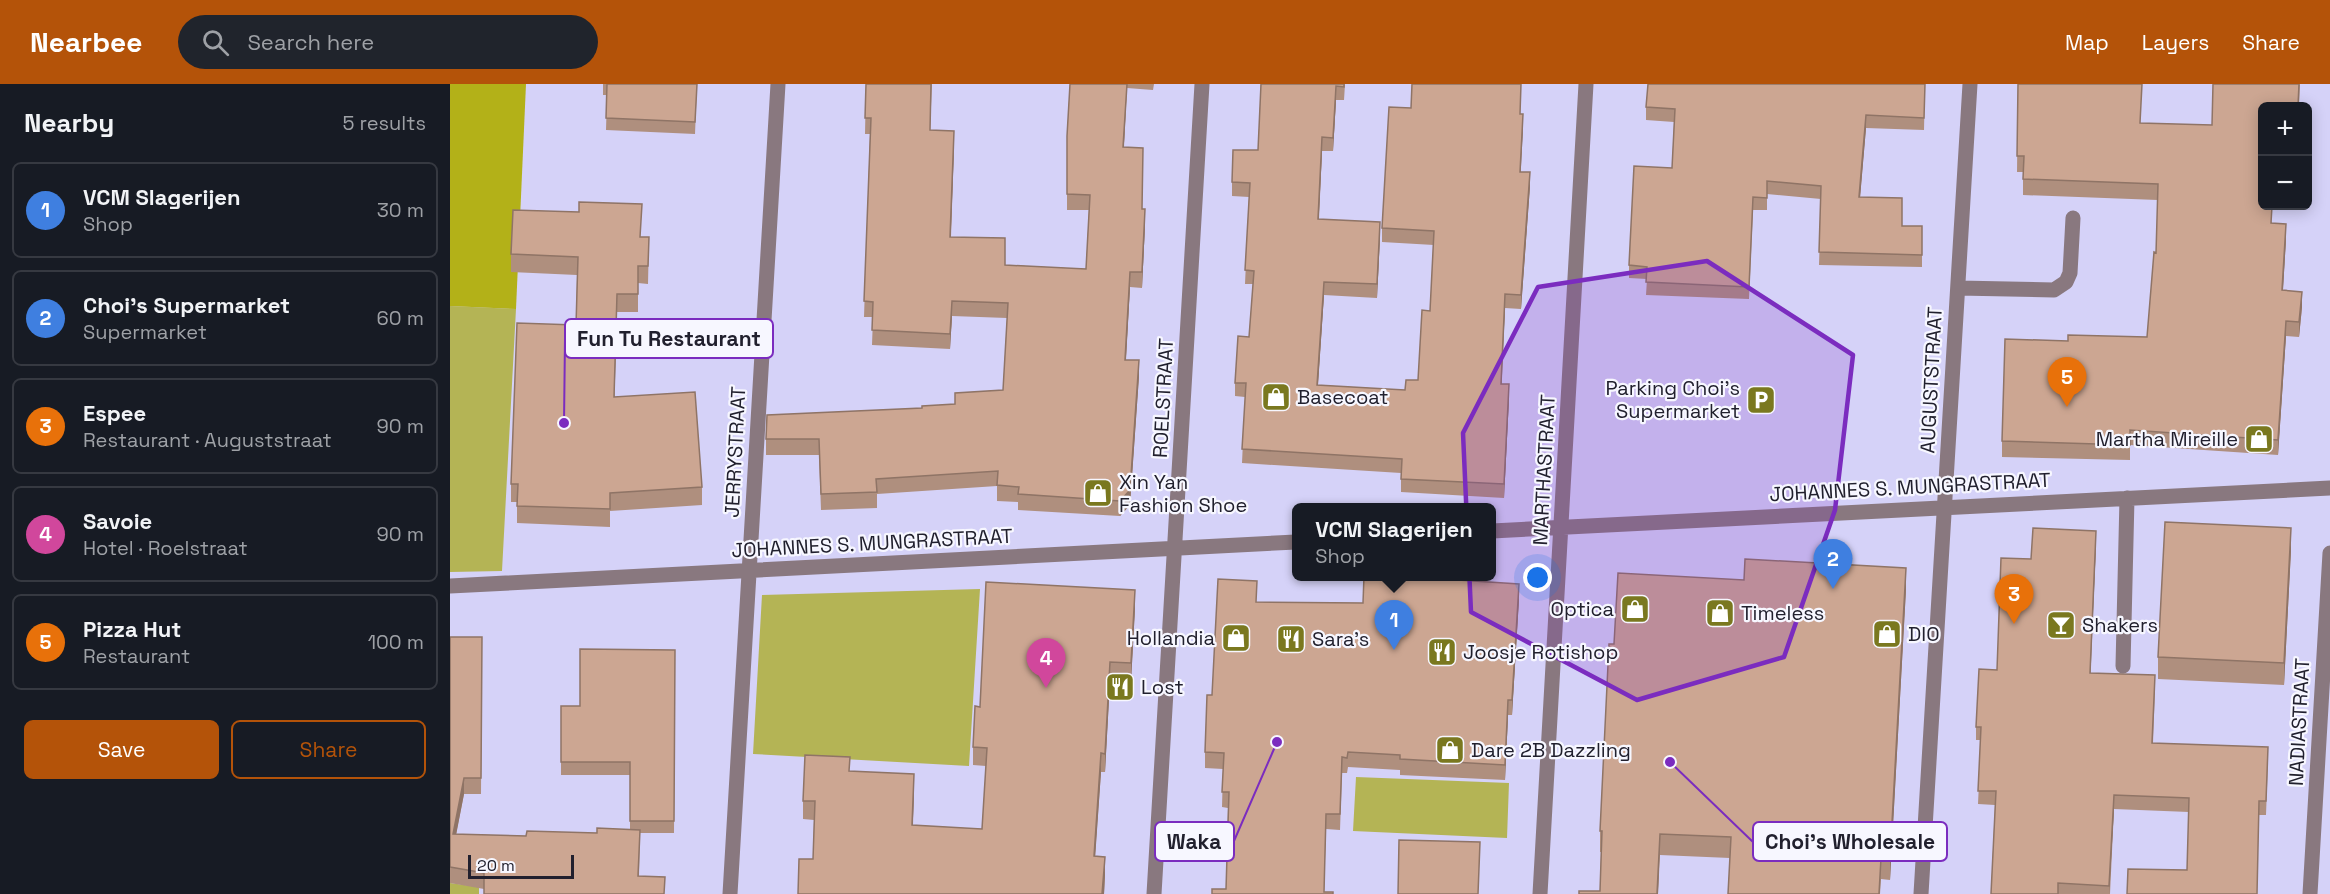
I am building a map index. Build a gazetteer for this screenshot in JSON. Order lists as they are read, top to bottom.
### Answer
{
  "streets": {
    "street": [
      "AUGUSTSTRAAT",
      "ROELSTRAAT",
      "JERRYSTRAAT",
      "MARTHASTRAAT",
      "JOHANNES S. MUNGRASTRAAT",
      "NADIASTRAAT"
    ]
  },
  "crossings": [
    ["AUGUSTSTRAAT", "JOHANNES S. MUNGRASTRAAT"],
    ["ROELSTRAAT", "JOHANNES S. MUNGRASTRAAT"],
    ["JERRYSTRAAT", "JOHANNES S. MUNGRASTRAAT"],
    ["MARTHASTRAAT", "JOHANNES S. MUNGRASTRAAT"]
  ],
  "places": {
    "shop": [
      "Basecoat",
      "Martha Mireille",
      "Xin Yan Fashion Shoe",
      "Optica",
      "Timeless",
      "DIO",
      "Hollandia",
      "Dare 2B Dazzling"
    ],
    "parking": ["Parking Choi's Supermarket"],
    "other": ["Fun Tu Restaurant", "Waka", "Choi's Wholesale"],
    "bar": ["Shakers"],
    "restaurant": ["Sara's", "Joosje Rotishop", "Lost"]
  },
  "scale_bar": "20 m",
  "page": {
    "header": "Nearbee",
    "search": "Search here",
    "nav": ["Map", "Layers", "Share"],
    "heading": ["Nearby", "5 results"],
    "map_buttons": ["+", "−"],
    "list": [
      {
        "mark": "1",
        "name": "VCM Slagerijen",
        "note": "Shop",
        "value": "30 m"
      },
      {
        "mark": "2",
        "name": "Choi's Supermarket",
        "note": "Supermarket",
        "value": "60 m"
      },
      {
        "mark": "3",
        "name": "Espee",
        "note": "Restaurant · Auguststraat",
        "value": "90 m"
      },
      {
        "mark": "4",
        "name": "Savoie",
        "note": "Hotel · Roelstraat",
        "value": "90 m"
      },
      {
        "mark": "5",
        "name": "Pizza Hut",
        "note": "Restaurant",
        "value": "100 m"
      }
    ],
    "pins": [
      "5",
      "2",
      "3",
      "1",
      "4"
    ],
    "popup": ["VCM Slagerijen", "Shop"],
    "buttons": ["Save", "Share"],
    "scale": "20 m"
  }
}
